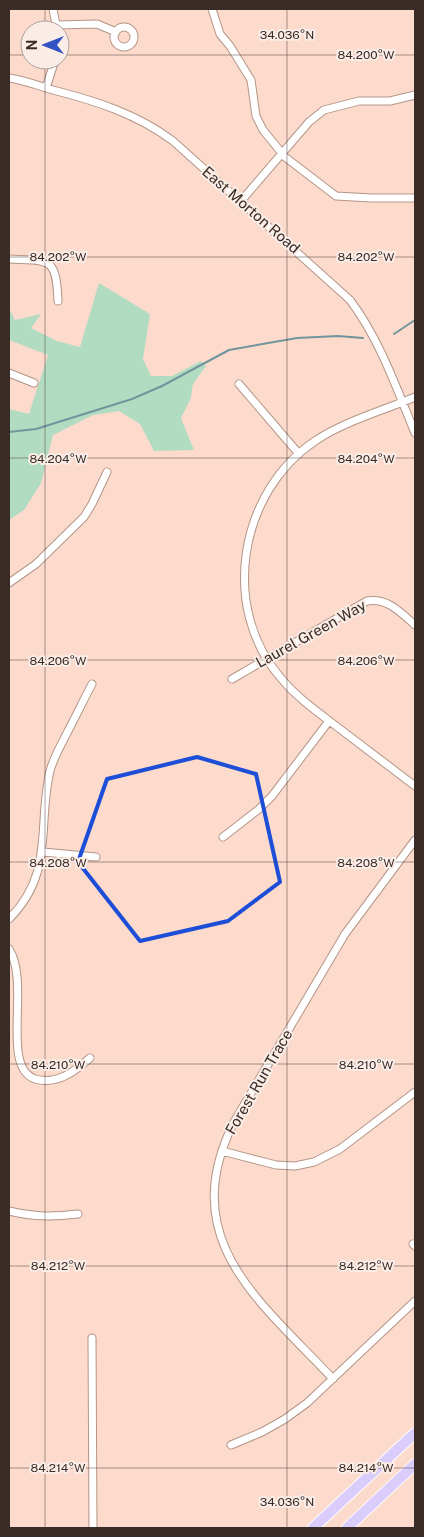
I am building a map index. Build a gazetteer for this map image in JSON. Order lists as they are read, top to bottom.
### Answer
{
  "streets": {
    "street": ["East Morton Road", "Laurel Green Way", "Forest Run Trace"]
  },
  "north": "left",
  "coordinates": [
    "34.036°N",
    "84.200°W",
    "84.202°W",
    "84.204°W",
    "84.206°W",
    "84.208°W",
    "84.210°W",
    "84.212°W",
    "84.214°W"
  ]
}
